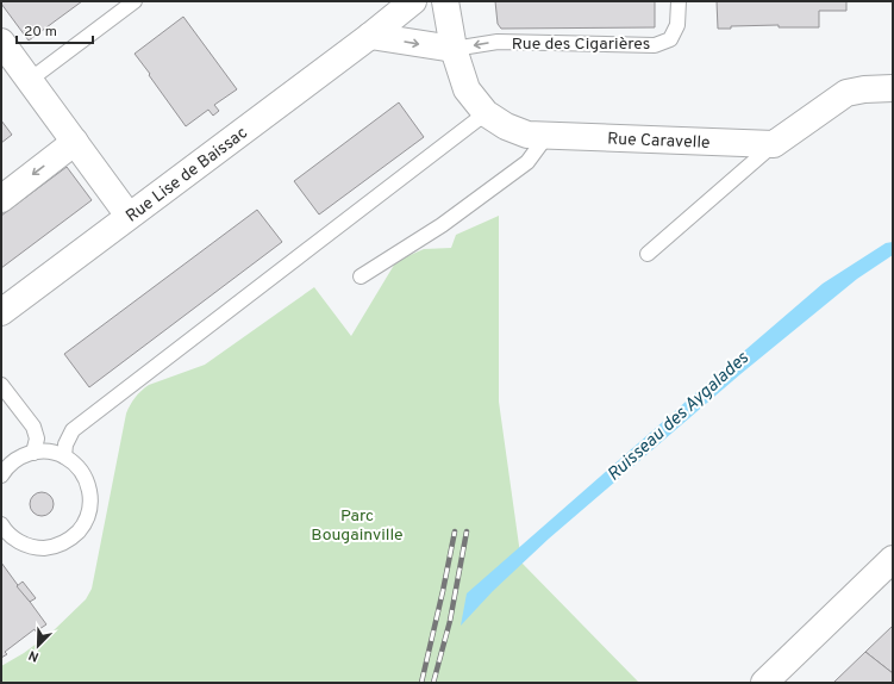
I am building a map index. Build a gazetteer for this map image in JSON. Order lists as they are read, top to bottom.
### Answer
{
  "streets": {
    "street": ["Rue Caravelle", "Rue Lise de Baissac"],
    "lane": ["Rue des Cigarières"]
  },
  "crossings": [
    ["Rue des Cigarières", "Rue Caravelle"]
  ],
  "one_way": ["Rue des Cigarières"],
  "water": ["Ruisseau des Aygalades"],
  "parks": ["Parc Bougainville"],
  "scale_bar": "20 m",
  "north": "bottom left"
}
